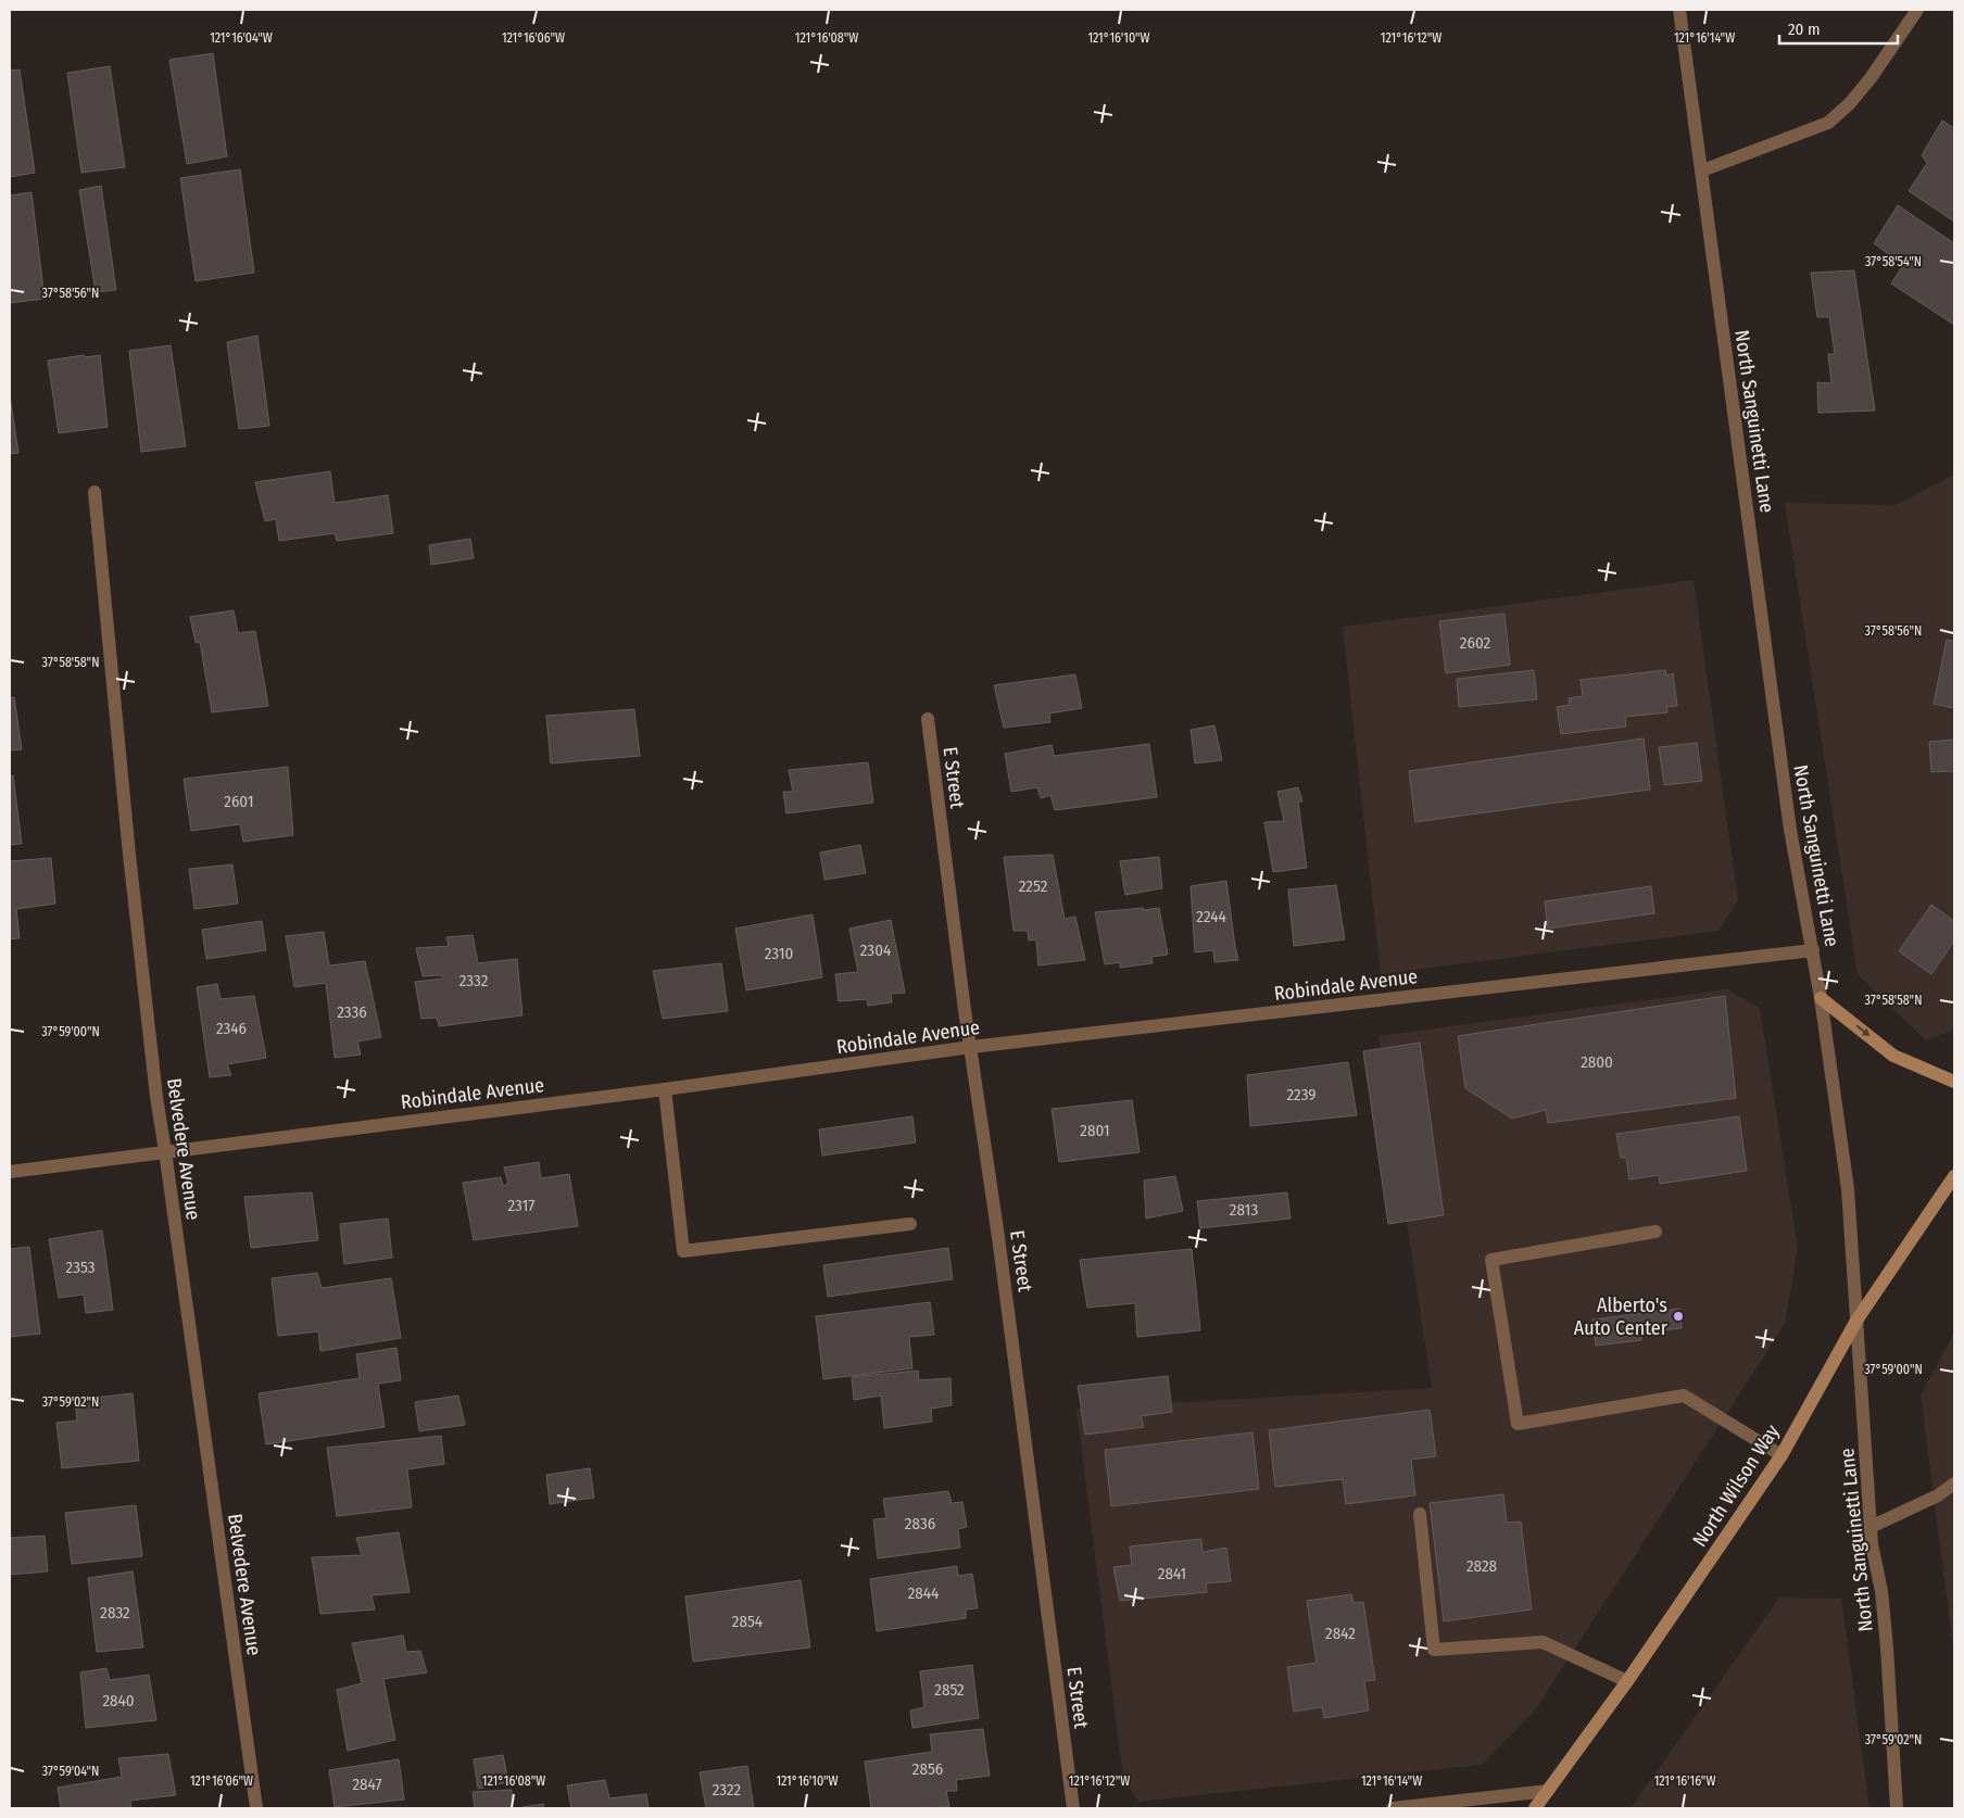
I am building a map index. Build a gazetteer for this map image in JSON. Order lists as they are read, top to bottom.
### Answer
{
  "streets": {
    "main road": ["North Wilson Way"],
    "street": [
      "North Sanguinetti Lane",
      "E Street",
      "Robindale Avenue",
      "Belvedere Avenue"
    ]
  },
  "crossings": [
    ["North Sanguinetti Lane", "Robindale Avenue"],
    ["North Sanguinetti Lane", "North Wilson Way"],
    ["E Street", "Robindale Avenue"],
    ["Robindale Avenue", "Belvedere Avenue"]
  ],
  "places": ["Alberto's Auto Center"],
  "house_numbers": [
    "2602",
    "2601",
    "2252",
    "2244",
    "2304",
    "2310",
    "2332",
    "2336",
    "2346",
    "2800",
    "2239",
    "2801",
    "2317",
    "2813",
    "2353",
    "2836",
    "2828",
    "2841",
    "2844",
    "2832",
    "2854",
    "2842",
    "2852",
    "2840",
    "2856",
    "2847",
    "2322"
  ],
  "scale_bar": "20 m",
  "coordinates": [
    "121°16'04\"W",
    "121°16'06\"W",
    "121°16'08\"W",
    "121°16'10\"W",
    "121°16'12\"W",
    "121°16'14\"W",
    "37°58'54\"N",
    "37°58'56\"N",
    "37°58'58\"N",
    "37°59'00\"N",
    "37°59'02\"N",
    "37°59'04\"N",
    "121°16'16\"W"
  ]
}
